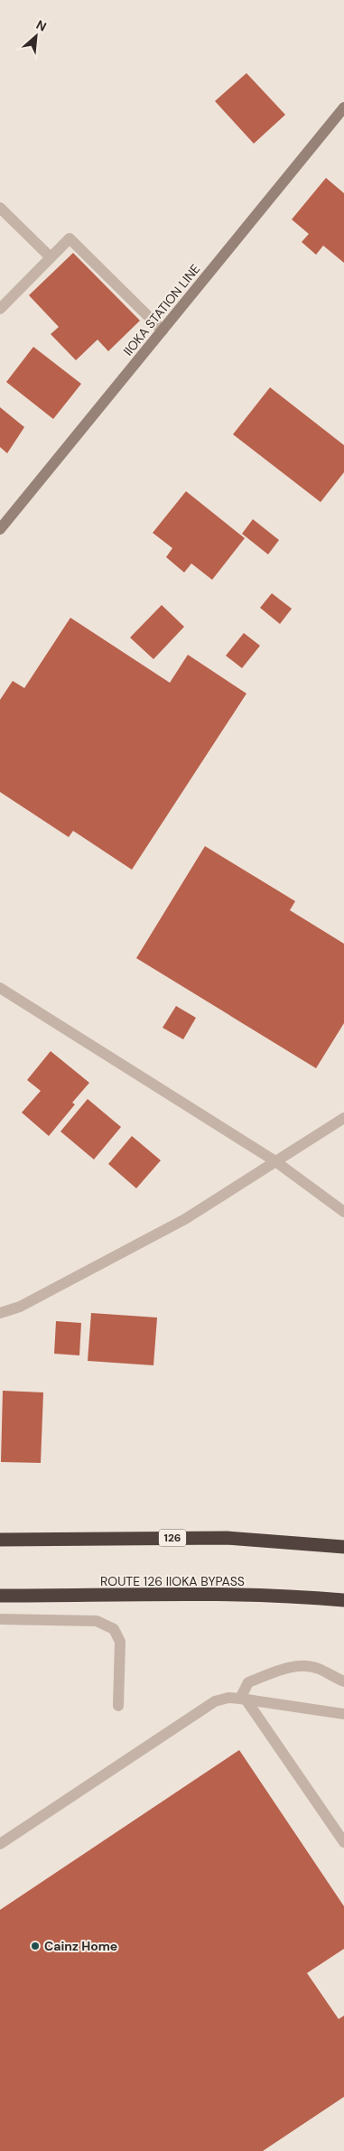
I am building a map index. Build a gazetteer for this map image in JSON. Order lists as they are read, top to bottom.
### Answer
{
  "streets": {
    "highway": ["126", "ROUTE 126 IIOKA BYPASS"],
    "main road": ["IIOKA STATION LINE"]
  },
  "places": ["Cainz Home"],
  "north": "top right"
}
